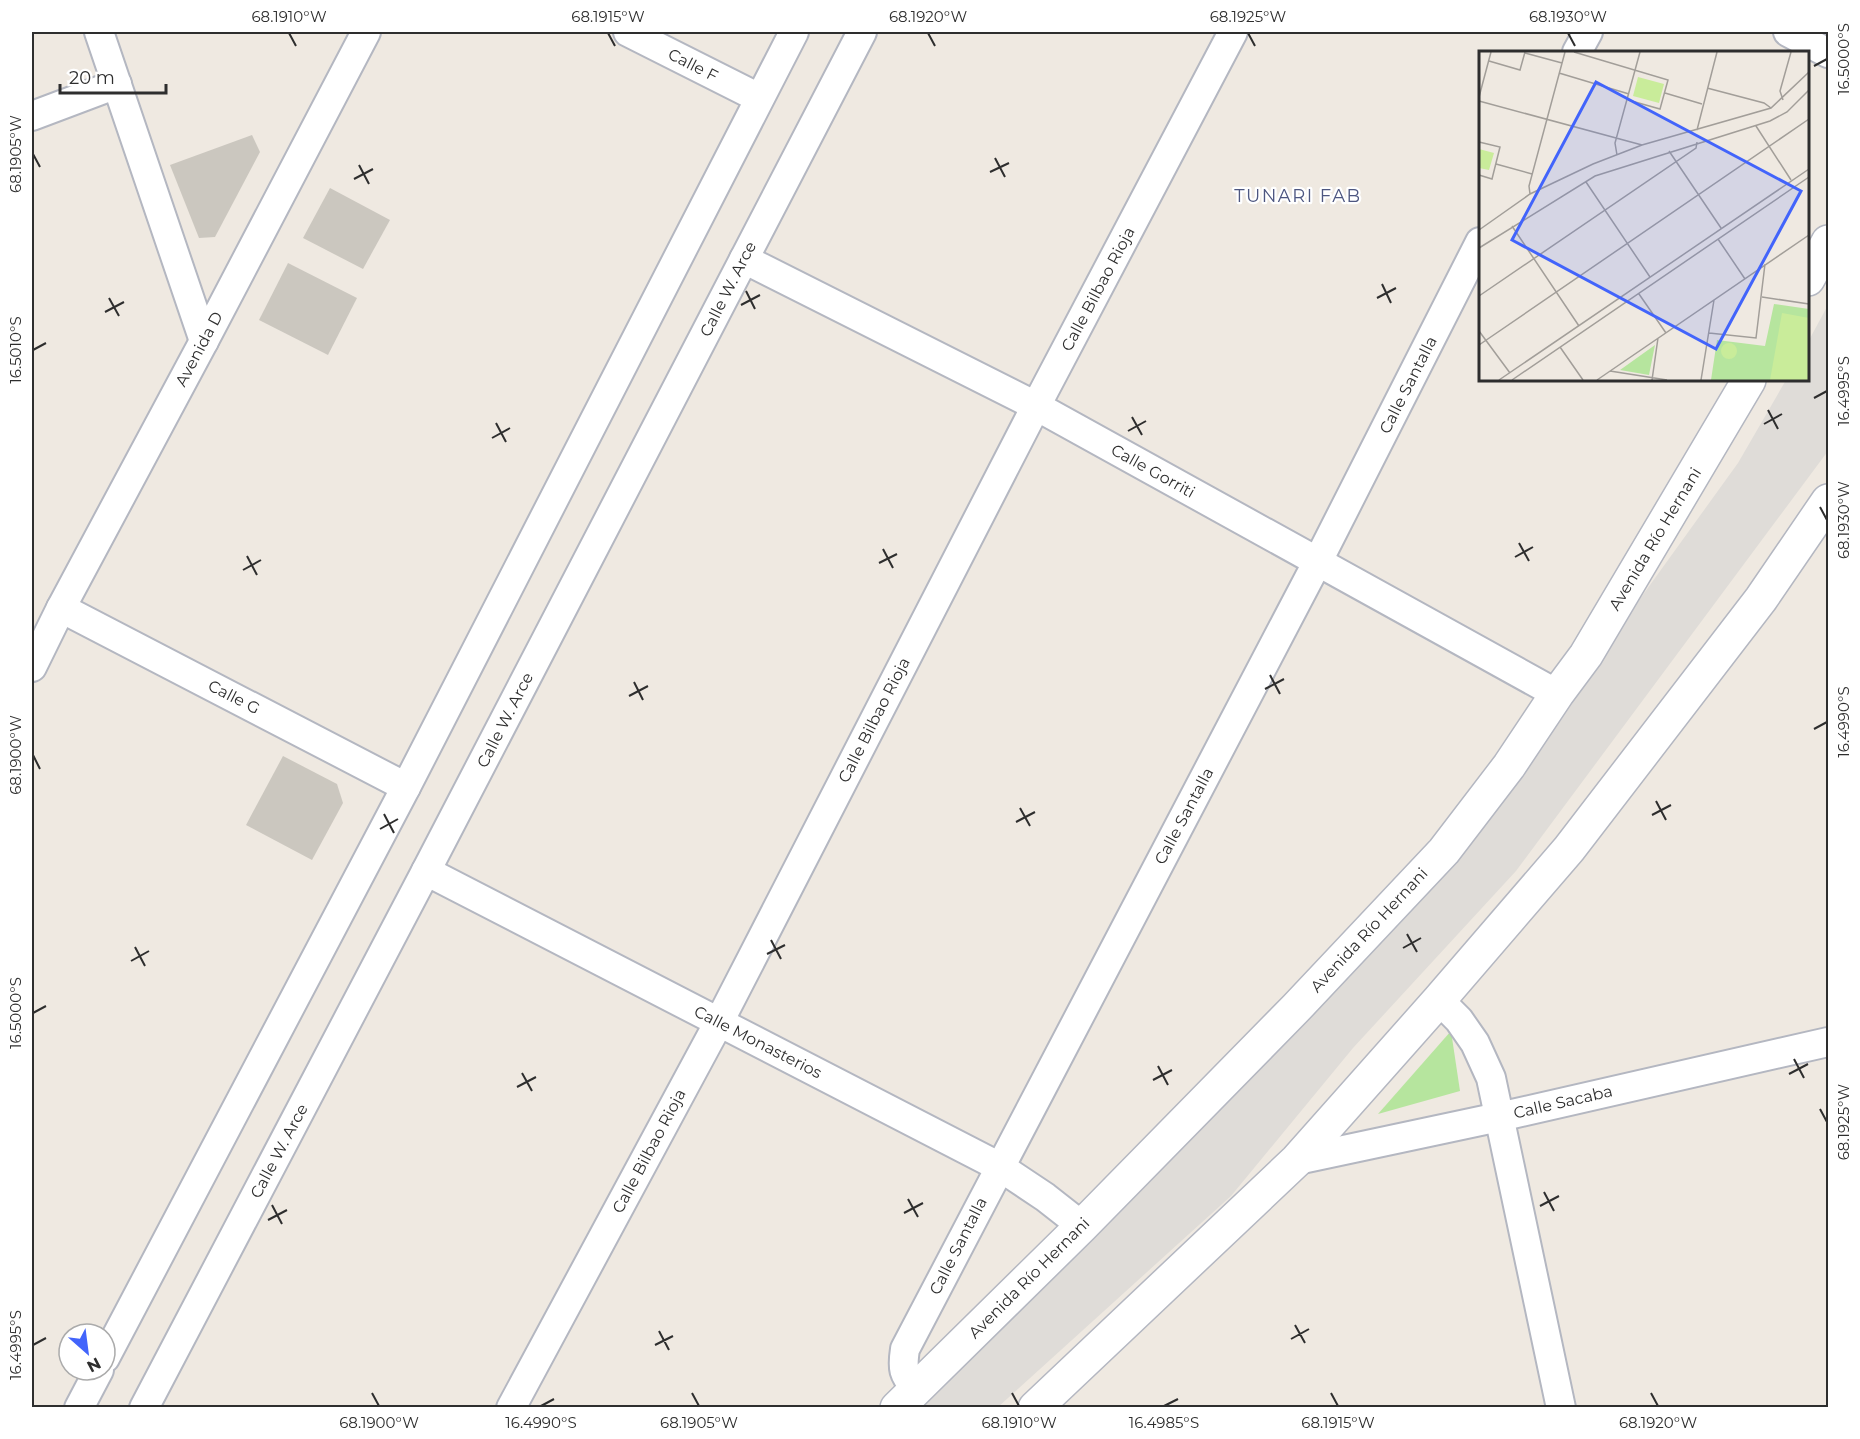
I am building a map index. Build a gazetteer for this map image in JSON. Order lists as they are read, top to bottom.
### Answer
{
  "streets": {
    "street": [
      "Calle F",
      "Calle W. Arce",
      "Calle Bilbao Rioja",
      "Avenida D",
      "Calle Santalla",
      "Calle Gorriti",
      "Avenida Río Hernani",
      "Calle G",
      "Calle Monasterios",
      "Calle Sacaba"
    ]
  },
  "crossings": [
    ["Calle W. Arce", "Calle Gorriti"],
    ["Calle W. Arce", "Calle Monasterios"],
    ["Calle Bilbao Rioja", "Calle Gorriti"],
    ["Calle Bilbao Rioja", "Calle Monasterios"],
    ["Avenida D", "Calle G"],
    ["Calle Santalla", "Calle Gorriti"],
    ["Calle Santalla", "Avenida Río Hernani"],
    ["Calle Santalla", "Calle Monasterios"],
    ["Calle Gorriti", "Avenida Río Hernani"],
    ["Avenida Río Hernani", "Calle Monasterios"]
  ],
  "districts": ["TUNARI FAB"],
  "scale_bar": "20 m",
  "north": "bottom right",
  "coordinates": [
    "68.1910°W",
    "68.1915°W",
    "68.1920°W",
    "68.1925°W",
    "68.1930°W",
    "16.5000°S",
    "68.1905°W",
    "16.5010°S",
    "16.4995°S",
    "16.4990°S",
    "68.1900°W",
    "16.4985°S"
  ]
}
